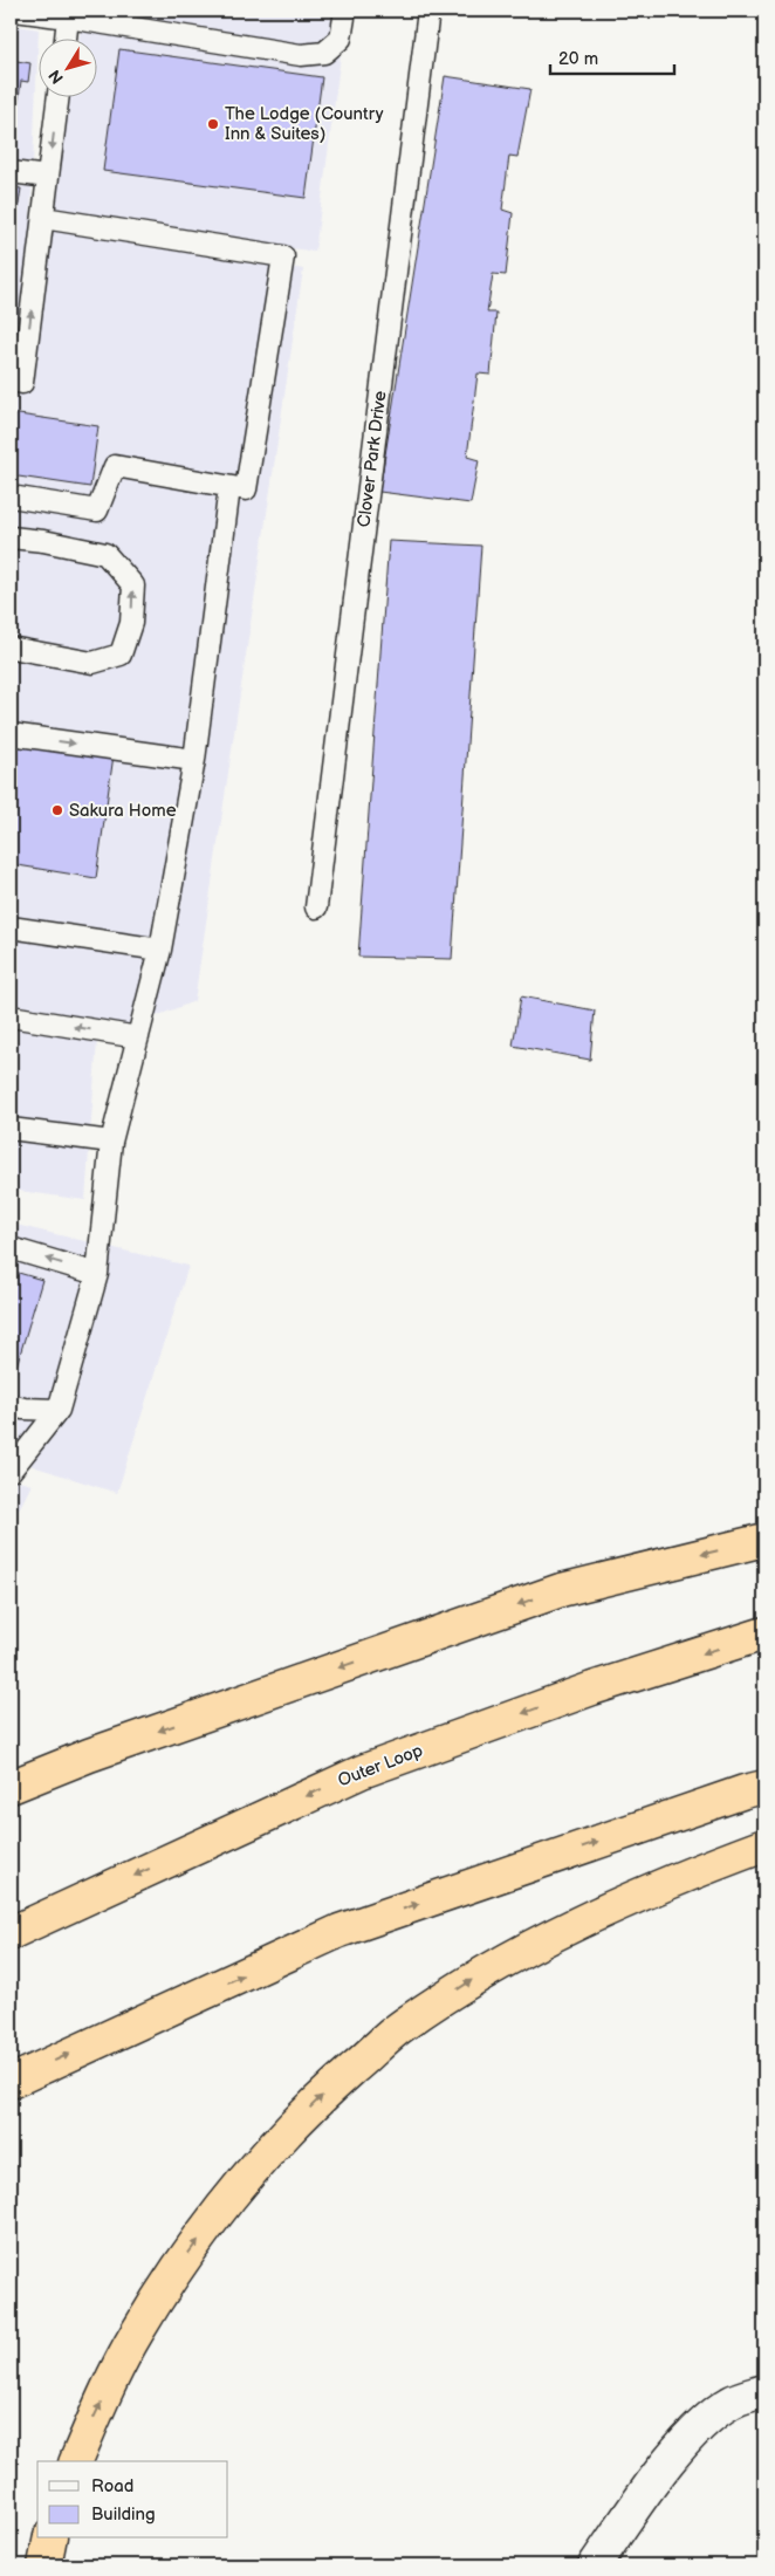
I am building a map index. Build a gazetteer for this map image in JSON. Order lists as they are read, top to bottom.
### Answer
{
  "streets": {
    "highway": ["Outer Loop"],
    "lane": ["Clover Park Drive"]
  },
  "places": ["The Lodge (Country Inn & Suites)", "Sakura Home"],
  "legend": ["Road", "Building"],
  "scale_bar": "20 m",
  "north": "bottom left"
}
